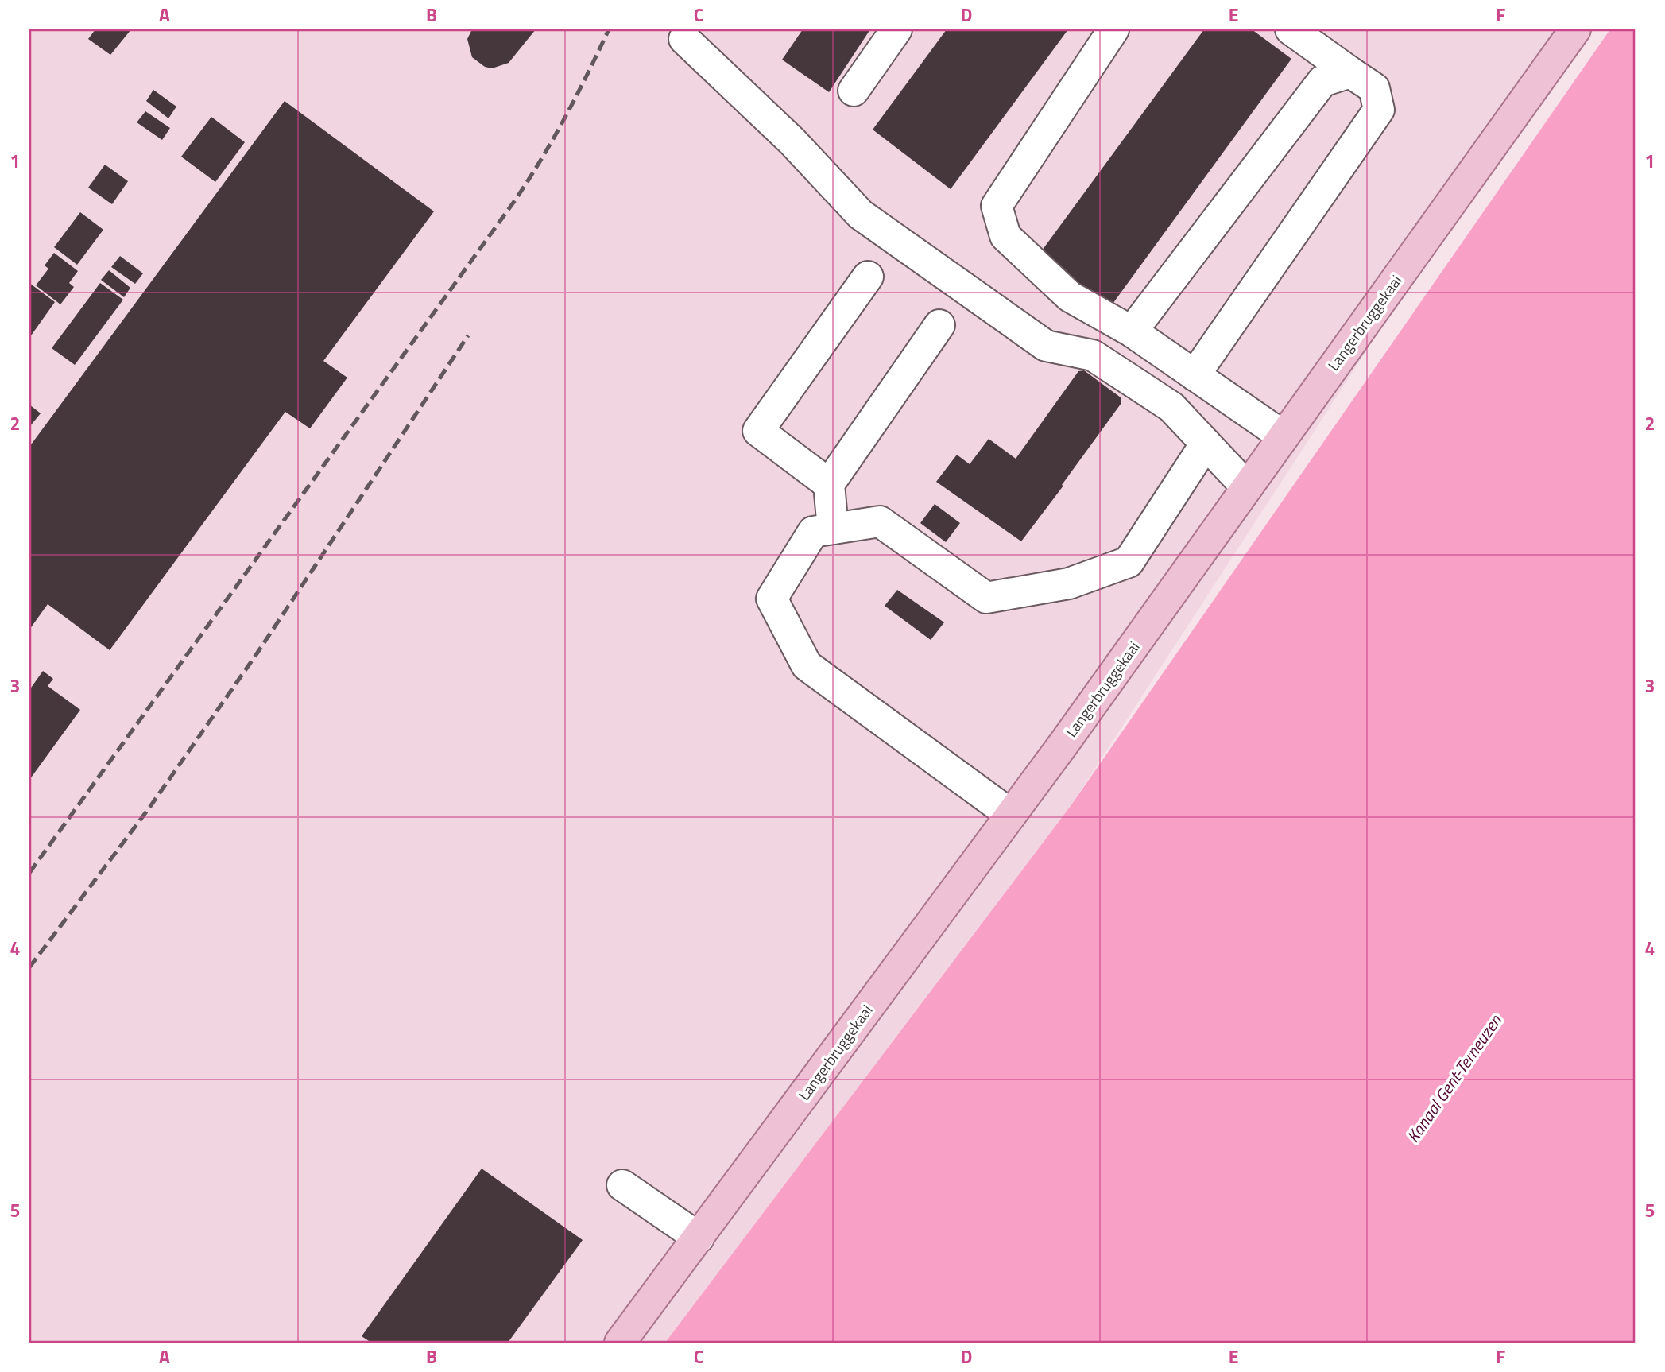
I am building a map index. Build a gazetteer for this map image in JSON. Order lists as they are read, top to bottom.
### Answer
{
  "streets": {
    "main road": ["Langerbruggekaai"]
  },
  "water": ["Kanaal Gent-Terneuzen"],
  "grid": {
    "columns": [
      "A",
      "B",
      "C",
      "D",
      "E",
      "F"
    ],
    "rows": [
      "1",
      "2",
      "3",
      "4",
      "5"
    ]
  }
}
